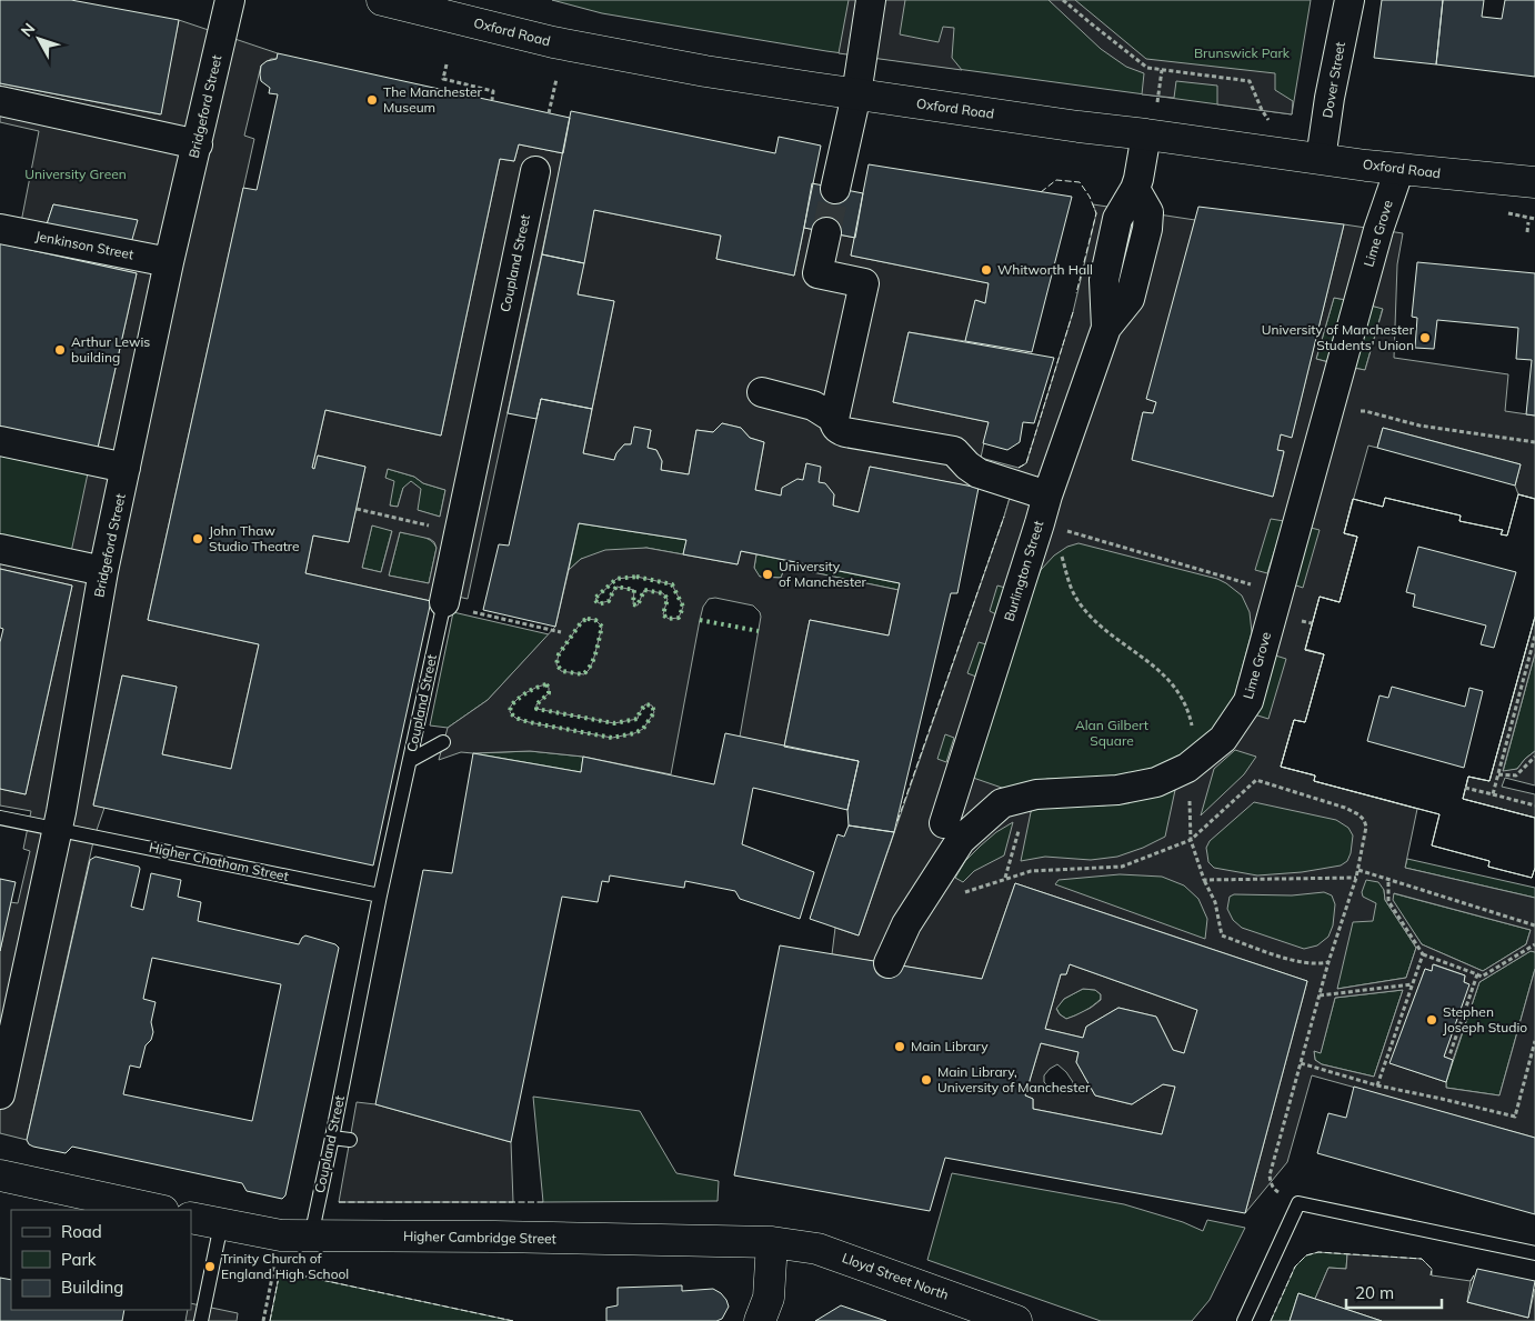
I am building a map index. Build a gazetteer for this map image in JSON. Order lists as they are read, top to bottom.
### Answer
{
  "streets": {
    "main road": ["Oxford Road", "Higher Cambridge Street", "Lloyd Street North"],
    "street": [
      "Dover Street",
      "Bridgeford Street",
      "Lime Grove",
      "Jenkinson Street",
      "Coupland Street",
      "Burlington Street"
    ],
    "lane": ["Higher Chatham Street"]
  },
  "crossings": [
    ["Oxford Road", "Dover Street"],
    ["Oxford Road", "Lime Grove"],
    ["Oxford Road", "Burlington Street"],
    ["Bridgeford Street", "Jenkinson Street"],
    ["Bridgeford Street", "Higher Chatham Street"],
    ["Lime Grove", "Burlington Street"],
    ["Coupland Street", "Higher Chatham Street"],
    ["Coupland Street", "Higher Cambridge Street"],
    ["Higher Cambridge Street", "Lloyd Street North"]
  ],
  "parks": ["Brunswick Park", "University Green", "Alan Gilbert Square"],
  "places": [
    "The Manchester Museum",
    "Whitworth Hall",
    "University of Manchester Students' Union",
    "Arthur Lewis building",
    "John Thaw Studio Theatre",
    "University of Manchester",
    "Stephen Joseph Studio",
    "Main Library",
    "Main Library, University of Manchester",
    "Trinity Church of England High School"
  ],
  "legend": ["Road", "Park", "Building"],
  "scale_bar": "20 m",
  "north": "top left"
}
